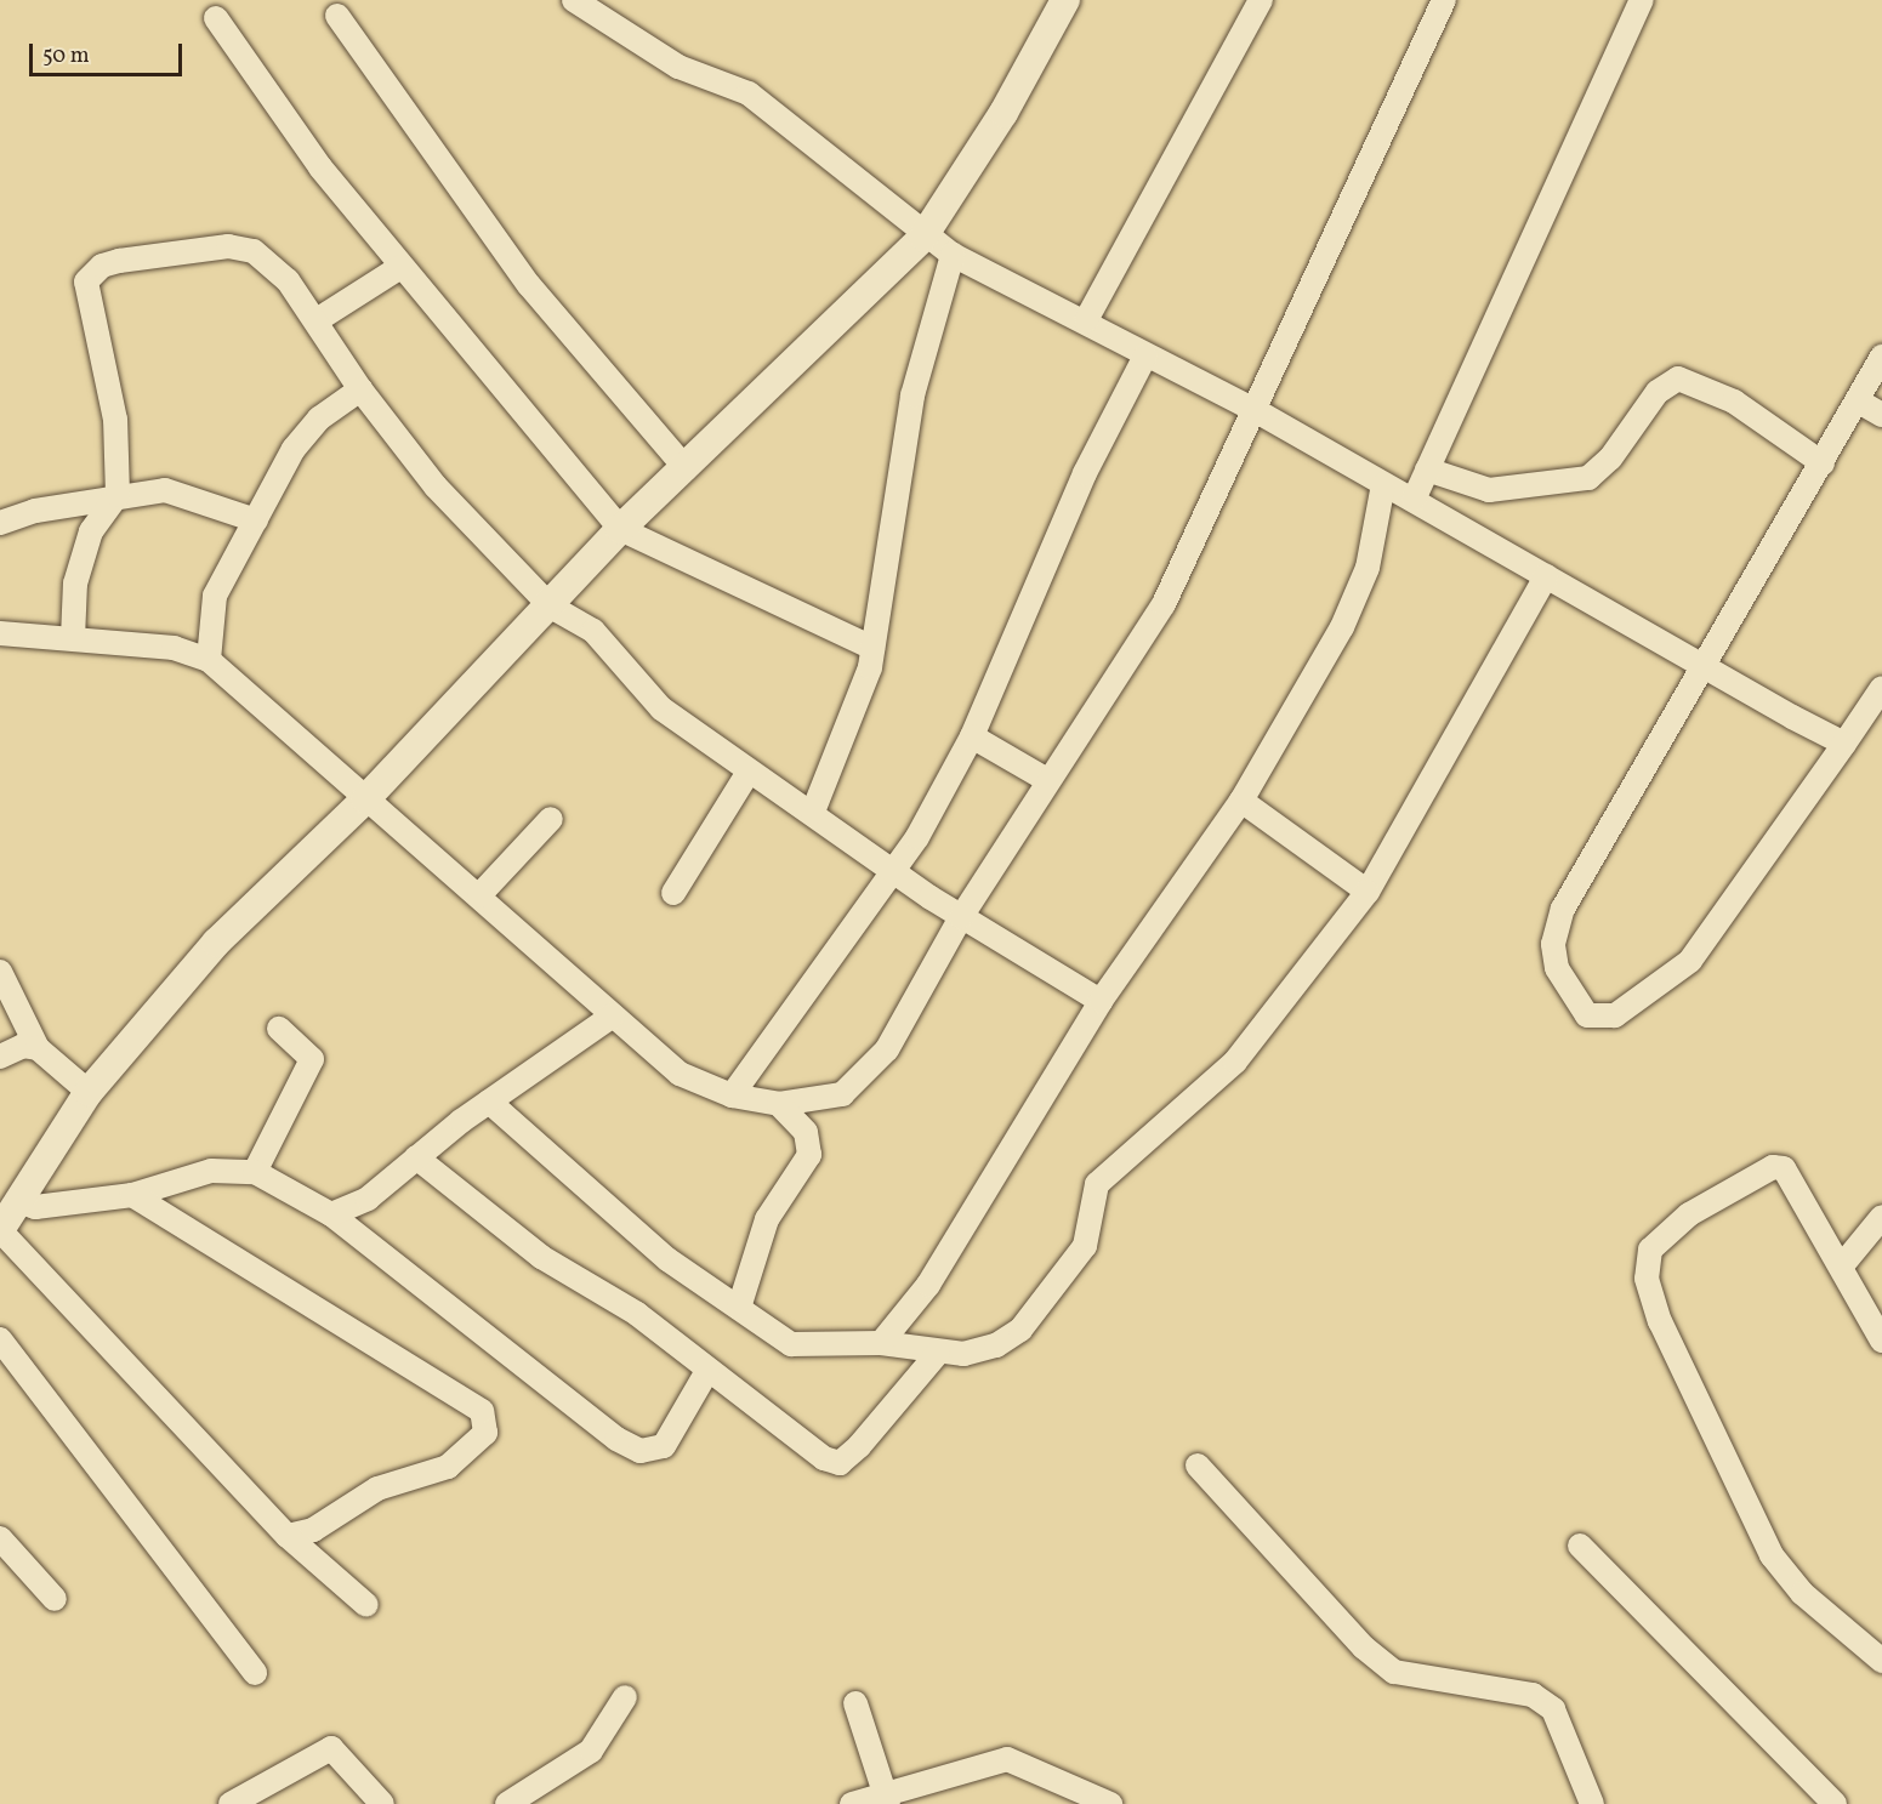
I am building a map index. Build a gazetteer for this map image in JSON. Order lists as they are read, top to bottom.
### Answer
{
  "scale_bar": "50 m"
}
